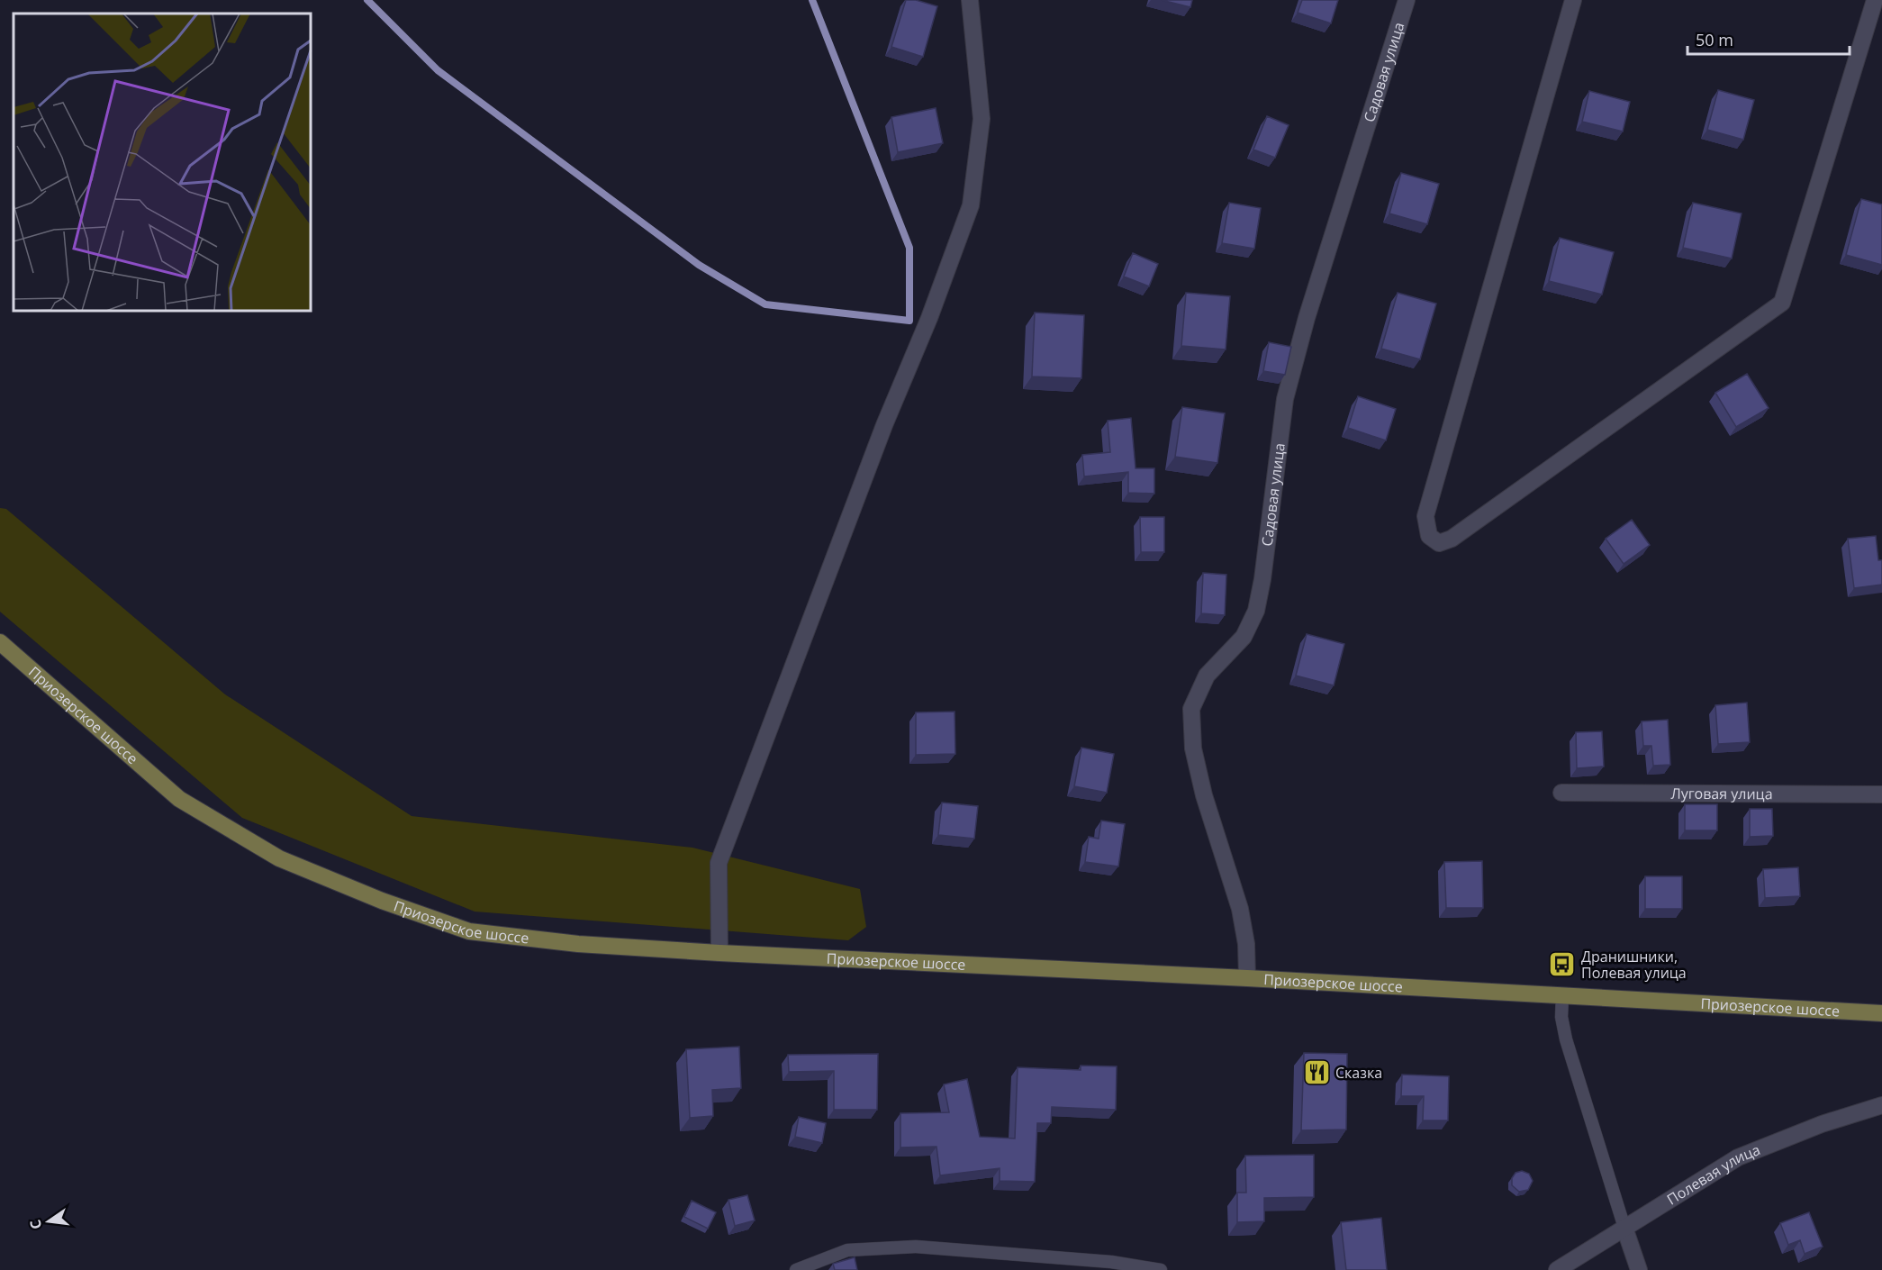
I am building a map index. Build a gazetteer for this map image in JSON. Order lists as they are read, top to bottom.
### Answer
{
  "streets": {
    "main road": ["Приозерское шоссе"],
    "street": ["Садовая улица", "Луговая улица", "Полевая улица"]
  },
  "crossings": [
    ["Садовая улица", "Приозерское шоссе"]
  ],
  "places": {
    "bus stop": ["Дранишники, Полевая улица"],
    "restaurant": ["Сказка"]
  },
  "scale_bar": "50 m",
  "north": "left"
}
